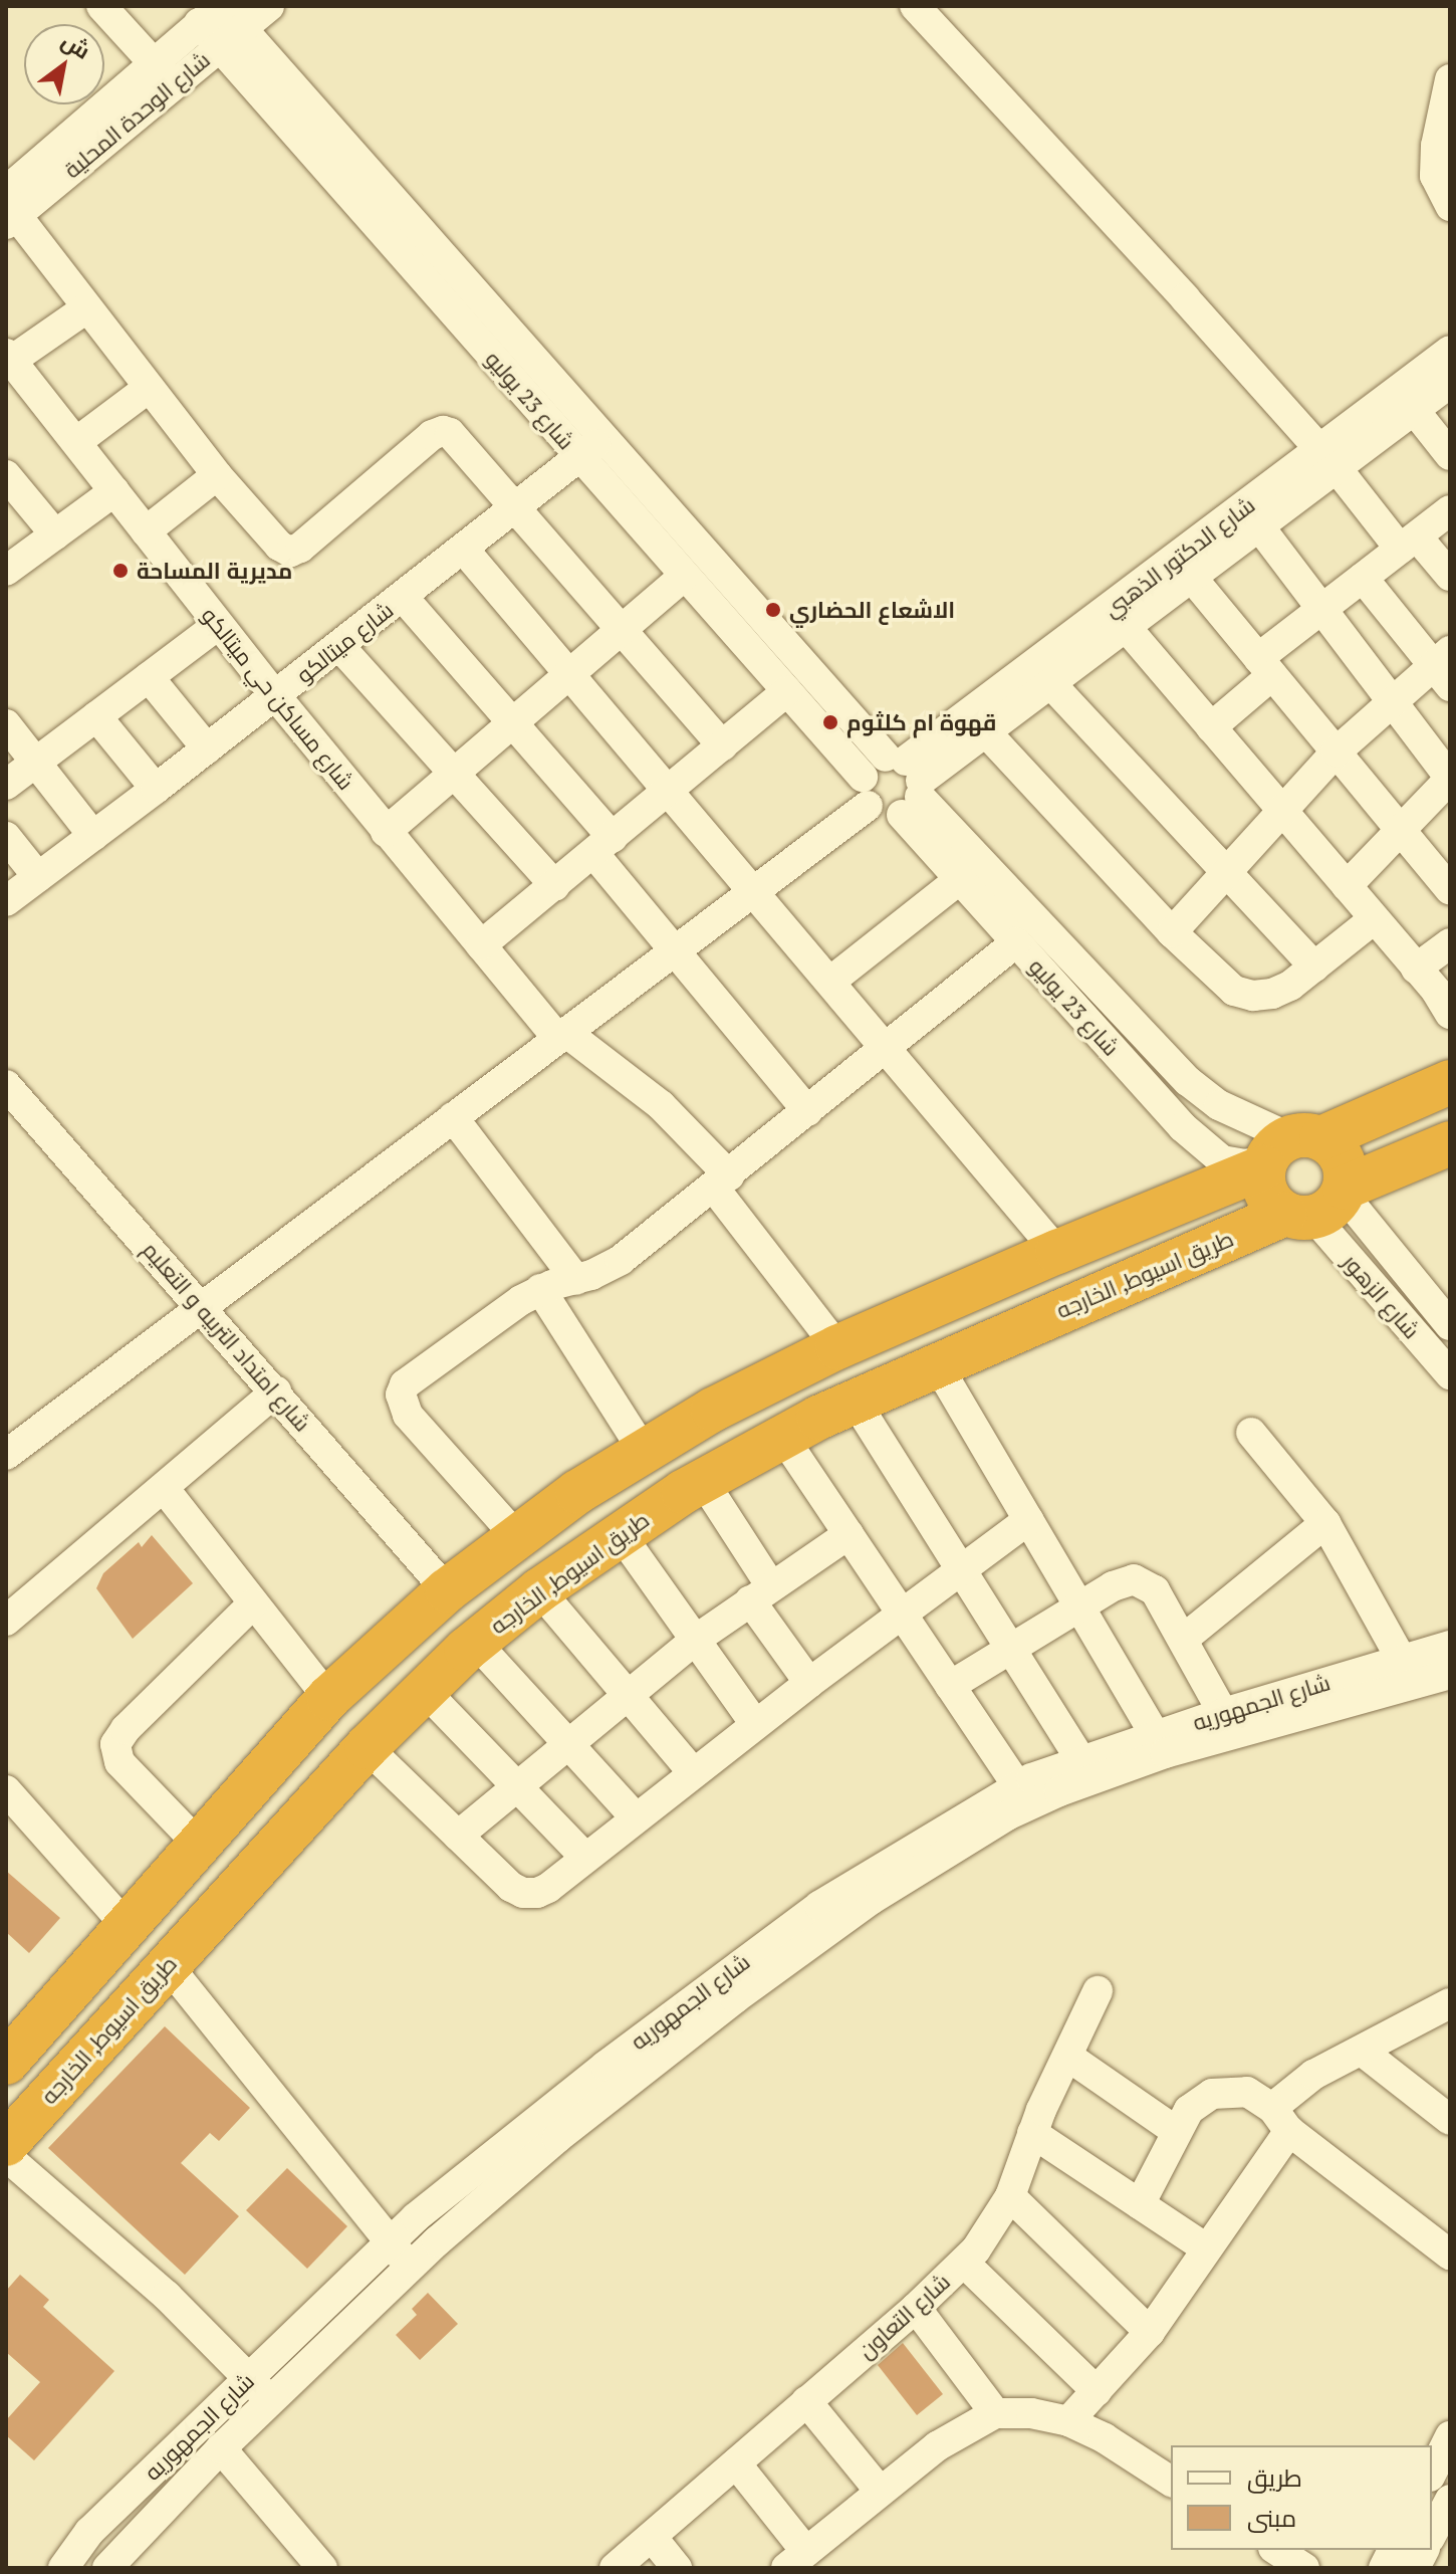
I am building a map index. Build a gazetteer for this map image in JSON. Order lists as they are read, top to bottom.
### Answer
{
  "streets": {
    "highway": ["طريق اسيوط, الخارجه"],
    "street": [
      "شارع الوحدة المحلية",
      "شارع 23 يوليو",
      "شارع الدكتور الذهبي",
      "شارع ميتالكو",
      "شارع مساكن حي ميتالكو",
      "شارع الزهور",
      "شارع امتداد التربيه و التعليم",
      "شارع الجمهوريه",
      "شارع التعاون"
    ]
  },
  "crossings": [
    ["شارع الوحدة المحلية", "شارع 23 يوليو"],
    ["شارع 23 يوليو", "شارع الدكتور الذهبي"],
    ["شارع 23 يوليو", "شارع ميتالكو"],
    ["شارع ميتالكو", "شارع مساكن حي ميتالكو"],
    ["طريق اسيوط, الخارجه", "شارع الزهور"]
  ],
  "places": ["مديرية المساحة", "الاشعاع الحضاري", "قهوة ام كلثوم"],
  "legend": ["طريق", "مبنى"],
  "north": "top right"
}
